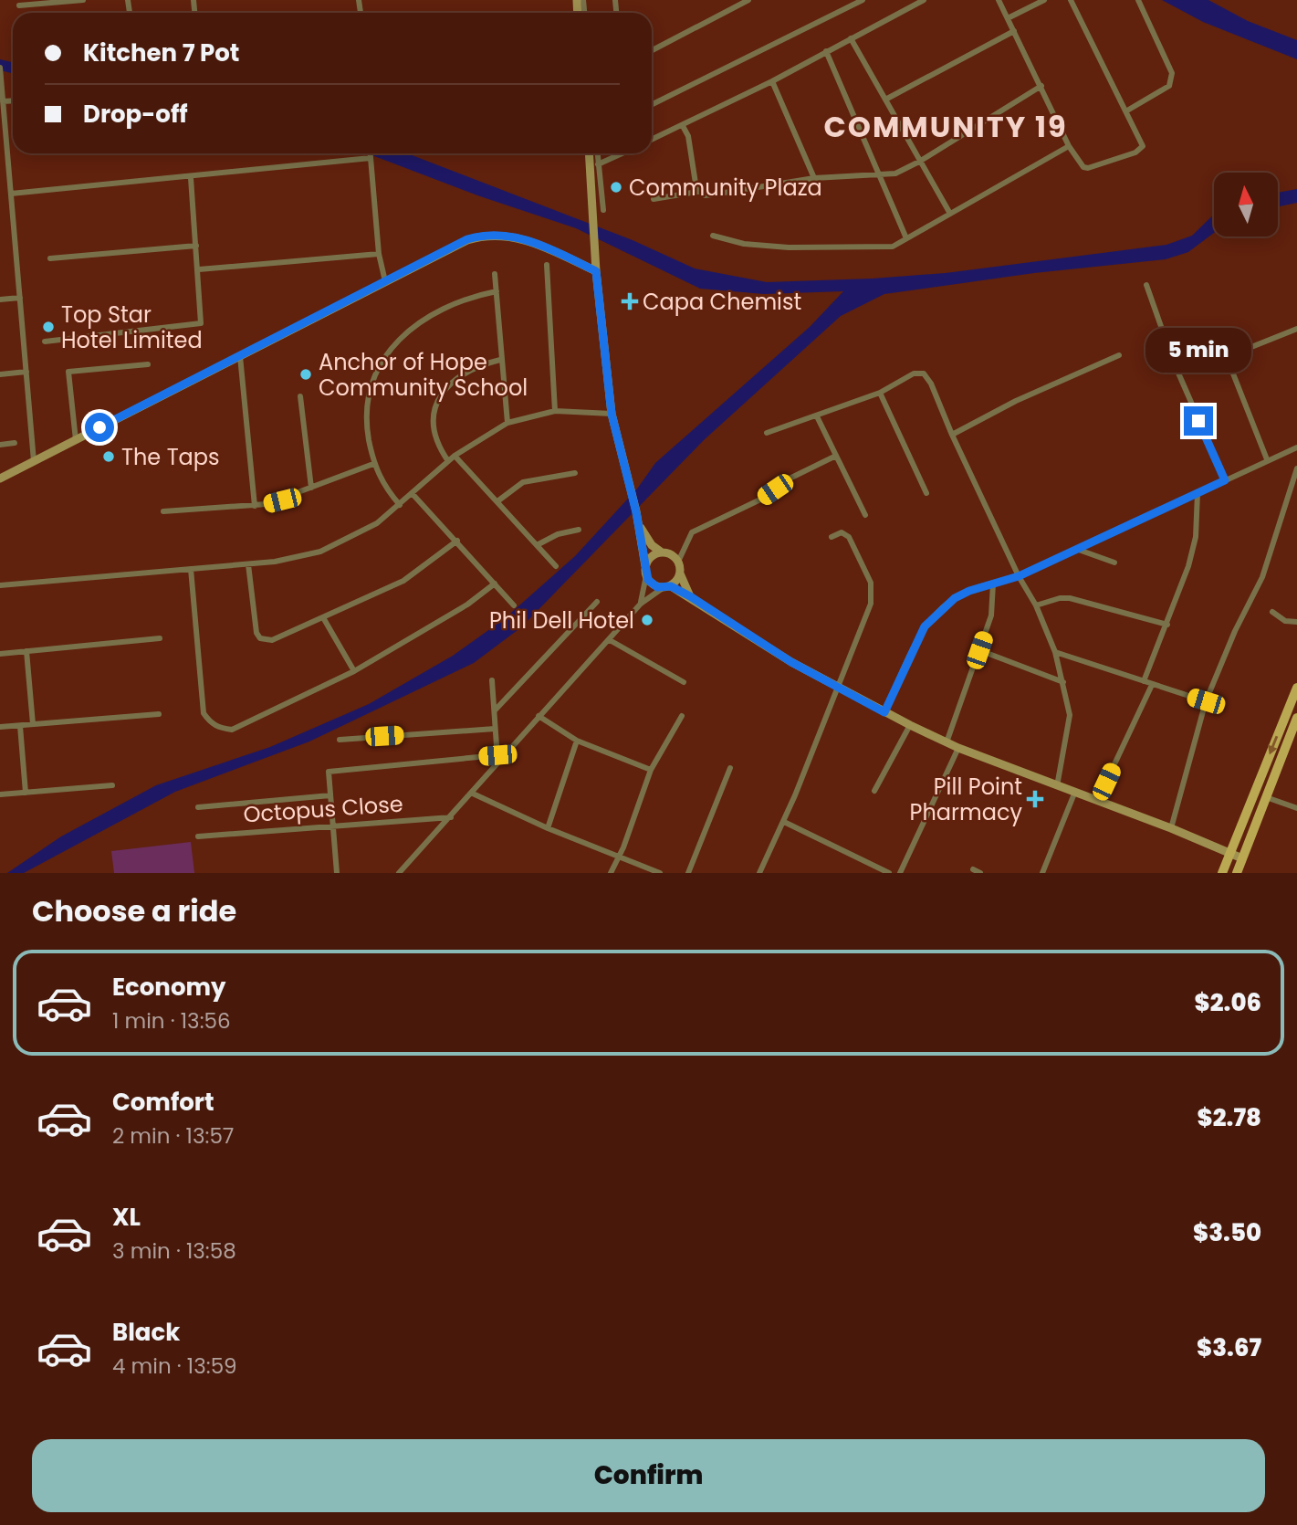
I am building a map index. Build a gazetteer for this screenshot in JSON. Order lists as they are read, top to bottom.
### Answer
{
  "streets": {
    "street": ["Octopus Close"]
  },
  "districts": ["COMMUNITY 19"],
  "places": {
    "other": [
      "Community Plaza",
      "Top Star Hotel Limited",
      "Anchor of Hope Community School",
      "The Taps",
      "Phil Dell Hotel"
    ],
    "health": ["Capa Chemist", "Pill Point Pharmacy"]
  },
  "north": "top",
  "page": {
    "banner": ["Kitchen 7 Pot", "Drop-off"],
    "bubble": "5 min",
    "heading": "Choose a ride",
    "list": [
      {
        "name": "Economy",
        "note": "1 min · 13:56",
        "value": "$2.06"
      },
      {
        "name": "Comfort",
        "note": "2 min · 13:57",
        "value": "$2.78"
      },
      {
        "name": "XL",
        "note": "3 min · 13:58",
        "value": "$3.50"
      },
      {
        "name": "Black",
        "note": "4 min · 13:59",
        "value": "$3.67"
      }
    ],
    "buttons": "Confirm"
  }
}
